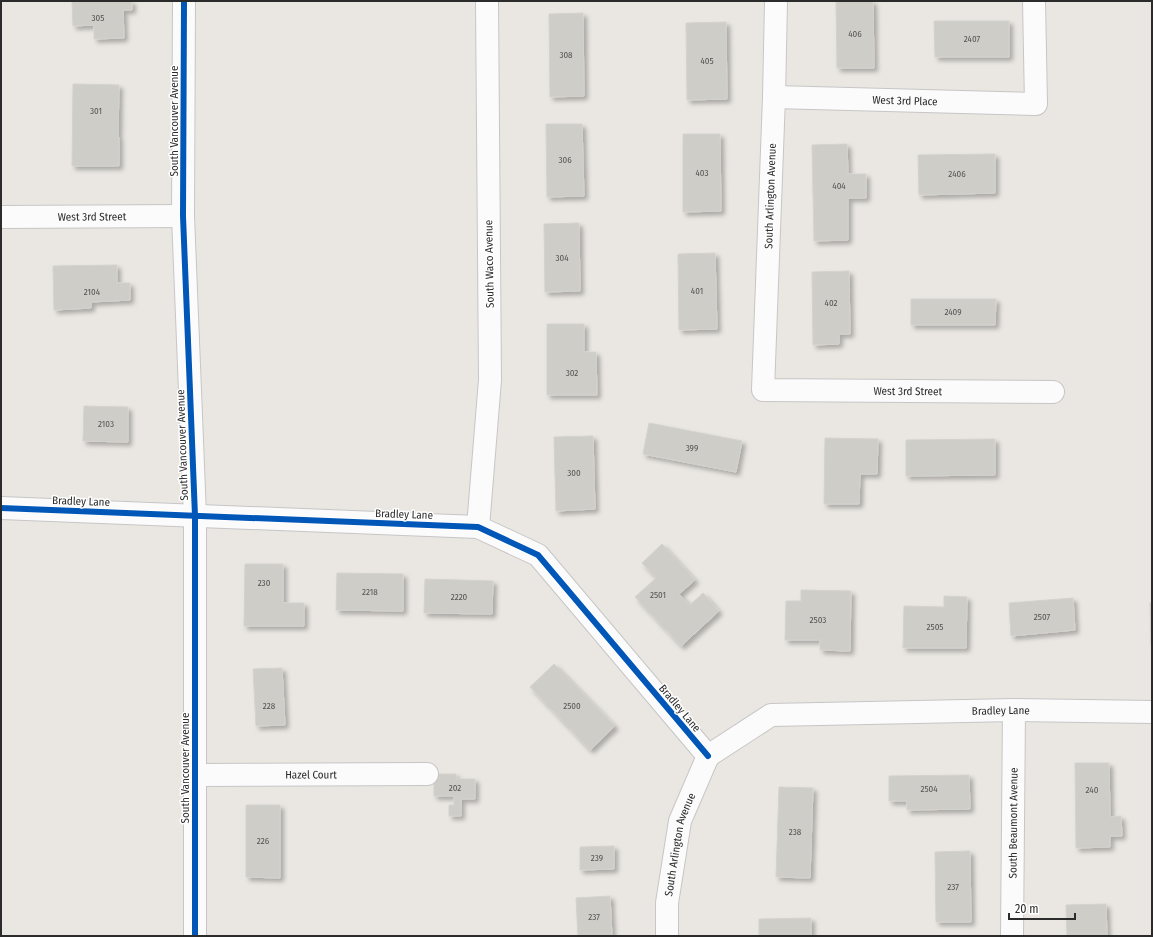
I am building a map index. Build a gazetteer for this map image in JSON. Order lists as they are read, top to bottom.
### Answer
{
  "streets": {
    "street": [
      "West 3rd Place",
      "South Vancouver Avenue",
      "South Arlington Avenue",
      "West 3rd Street",
      "South Waco Avenue",
      "Bradley Lane",
      "Hazel Court",
      "South Beaumont Avenue"
    ]
  },
  "crossings": [
    ["West 3rd Place", "South Arlington Avenue"],
    ["South Vancouver Avenue", "West 3rd Street"],
    ["South Vancouver Avenue", "Bradley Lane"],
    ["South Vancouver Avenue", "Hazel Court"],
    ["South Arlington Avenue", "West 3rd Street"],
    ["South Arlington Avenue", "Bradley Lane"],
    ["South Waco Avenue", "Bradley Lane"],
    ["Bradley Lane", "South Beaumont Avenue"]
  ],
  "house_numbers": [
    "305",
    "406",
    "2407",
    "308",
    "405",
    "301",
    "306",
    "403",
    "2406",
    "404",
    "304",
    "401",
    "2104",
    "402",
    "2409",
    "302",
    "2103",
    "399",
    "300",
    "230",
    "2218",
    "2501",
    "2220",
    "2507",
    "2503",
    "2505",
    "228",
    "2500",
    "202",
    "2504",
    "240",
    "238",
    "226",
    "239",
    "237",
    "237"
  ],
  "scale_bar": "20 m"
}
